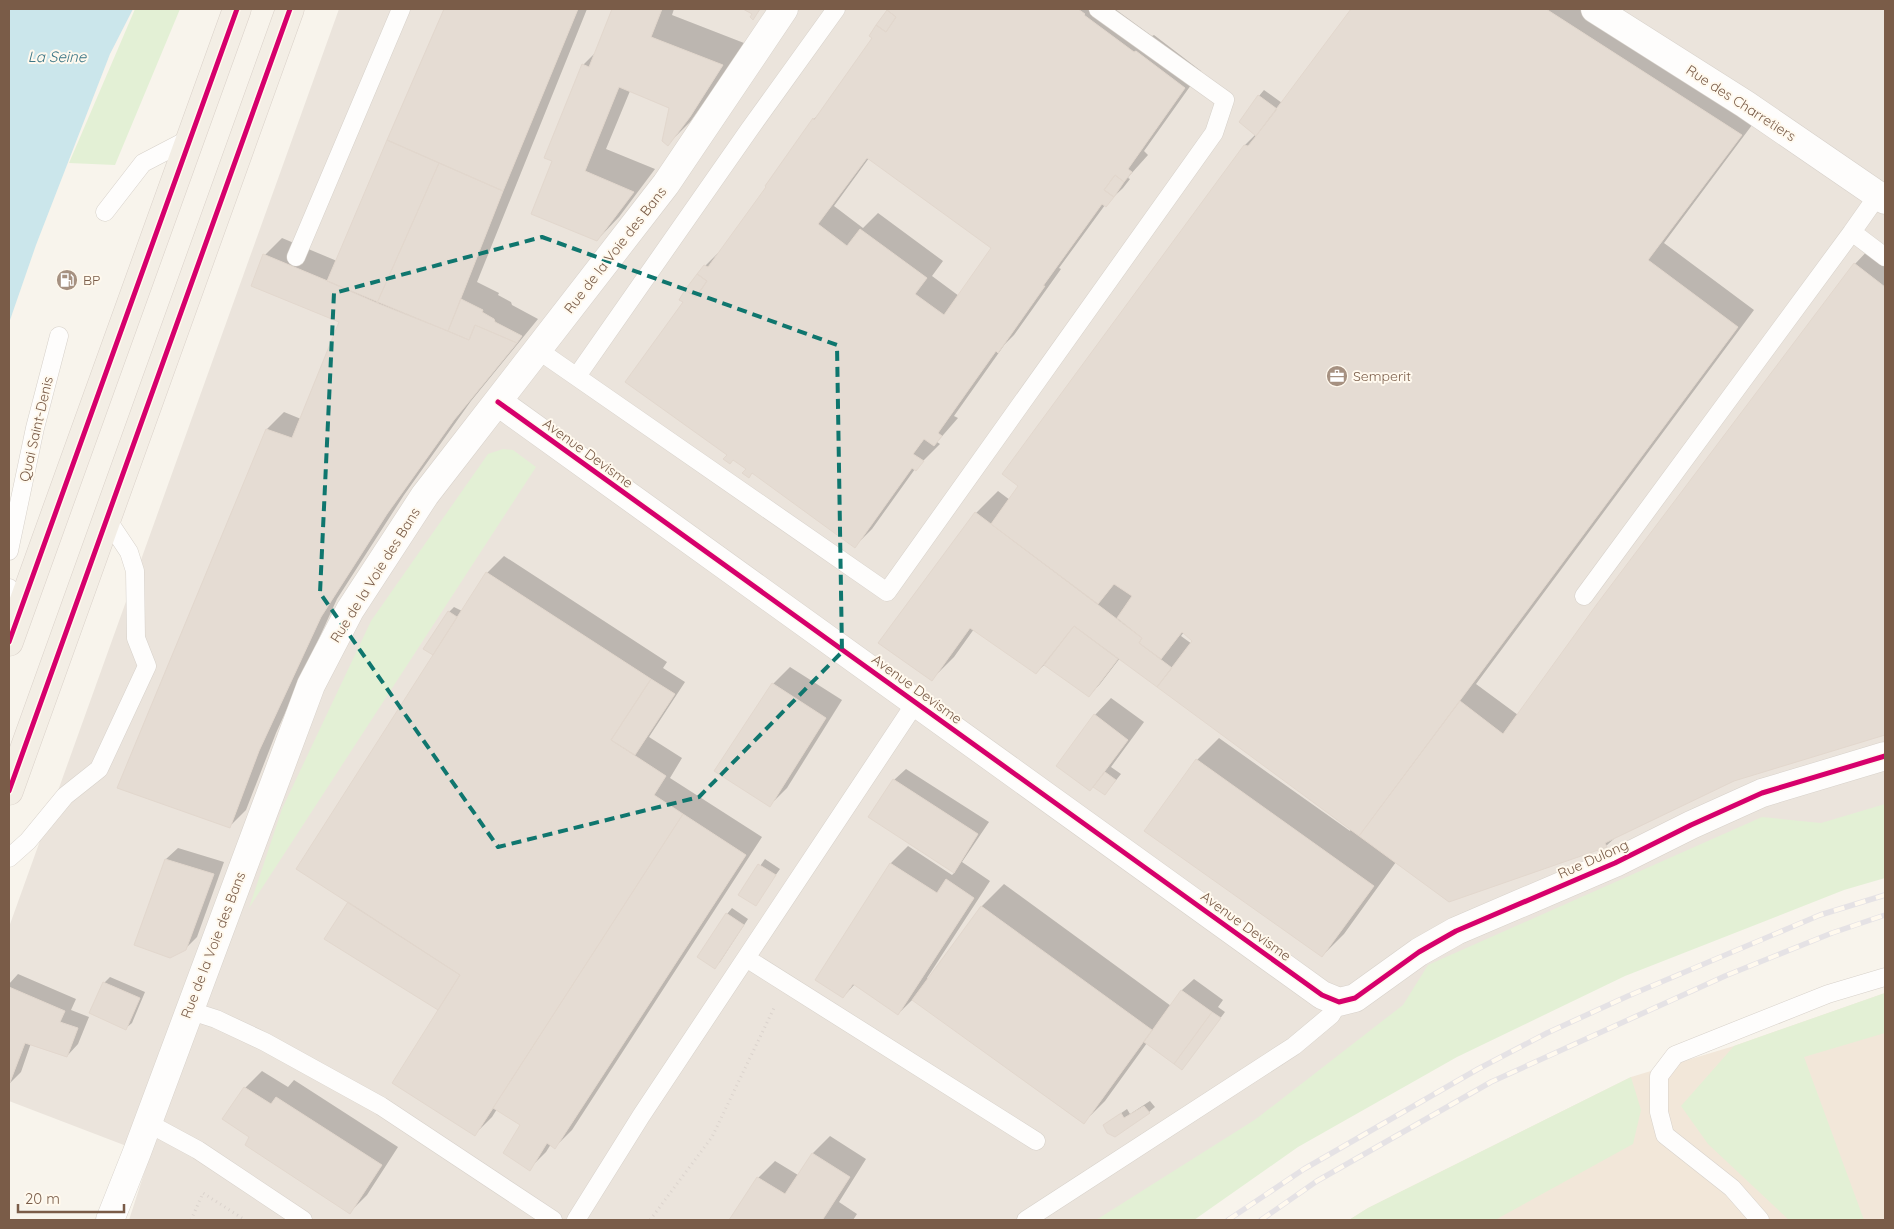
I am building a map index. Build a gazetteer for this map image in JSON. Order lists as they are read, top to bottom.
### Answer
{
  "streets": {
    "street": [
      "Rue des Charretiers",
      "Rue de la Voie des Bans",
      "Avenue Devisme",
      "Rue Dulong"
    ],
    "lane": ["Quai Saint-Denis"]
  },
  "crossings": [
    ["Rue de la Voie des Bans", "Avenue Devisme"],
    ["Avenue Devisme", "Rue Dulong"]
  ],
  "water": ["La Seine"],
  "places": {
    "fuel station": ["BP"],
    "office": ["Semperit"]
  },
  "scale_bar": "20 m"
}
